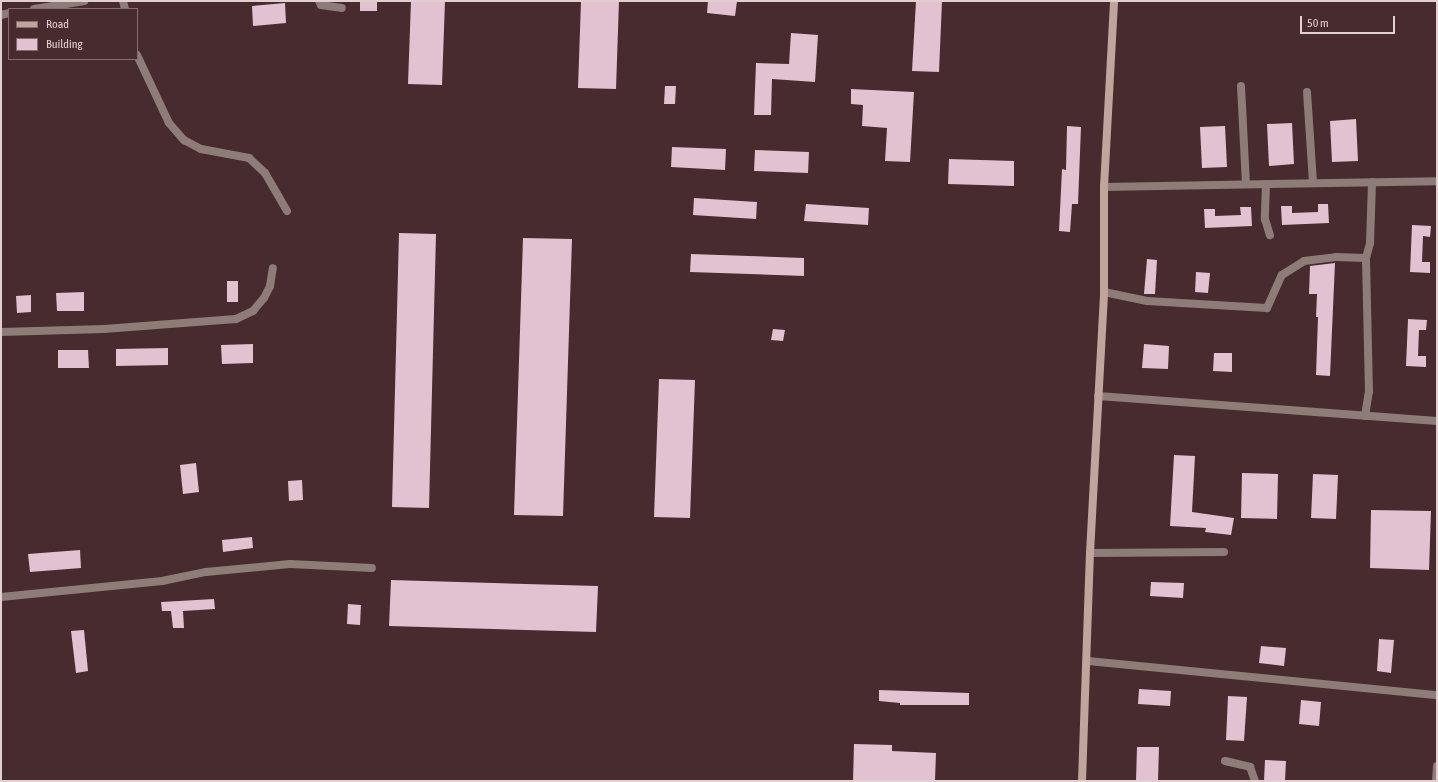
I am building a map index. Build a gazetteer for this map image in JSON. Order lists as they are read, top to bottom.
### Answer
{
  "legend": ["Road", "Building"],
  "scale_bar": "50 m"
}
